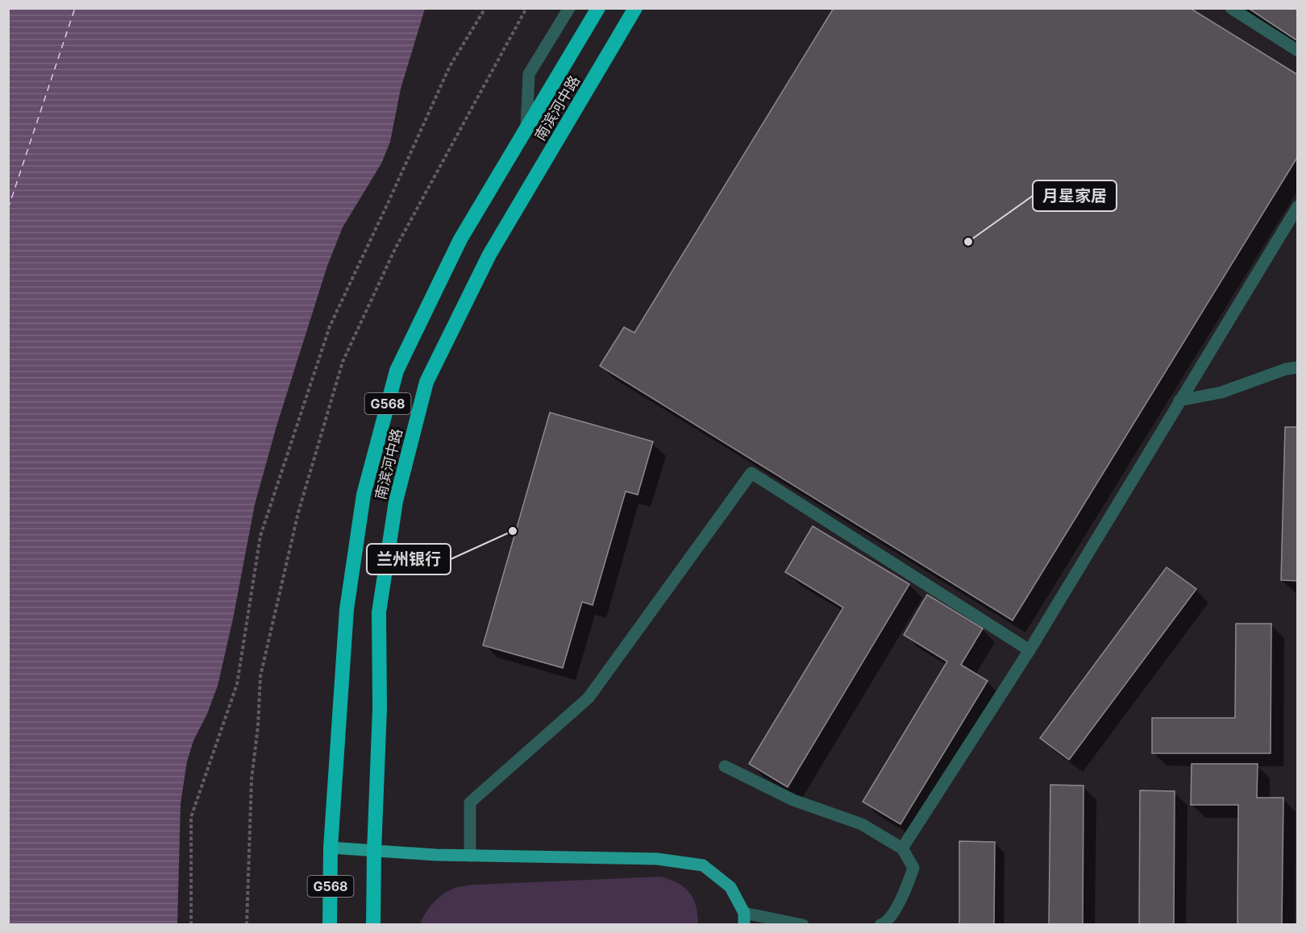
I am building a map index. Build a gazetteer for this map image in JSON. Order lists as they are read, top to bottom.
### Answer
{
  "streets": {
    "highway": ["南滨河中路", "G568"]
  },
  "places": ["月星家居", "兰州银行"]
}
